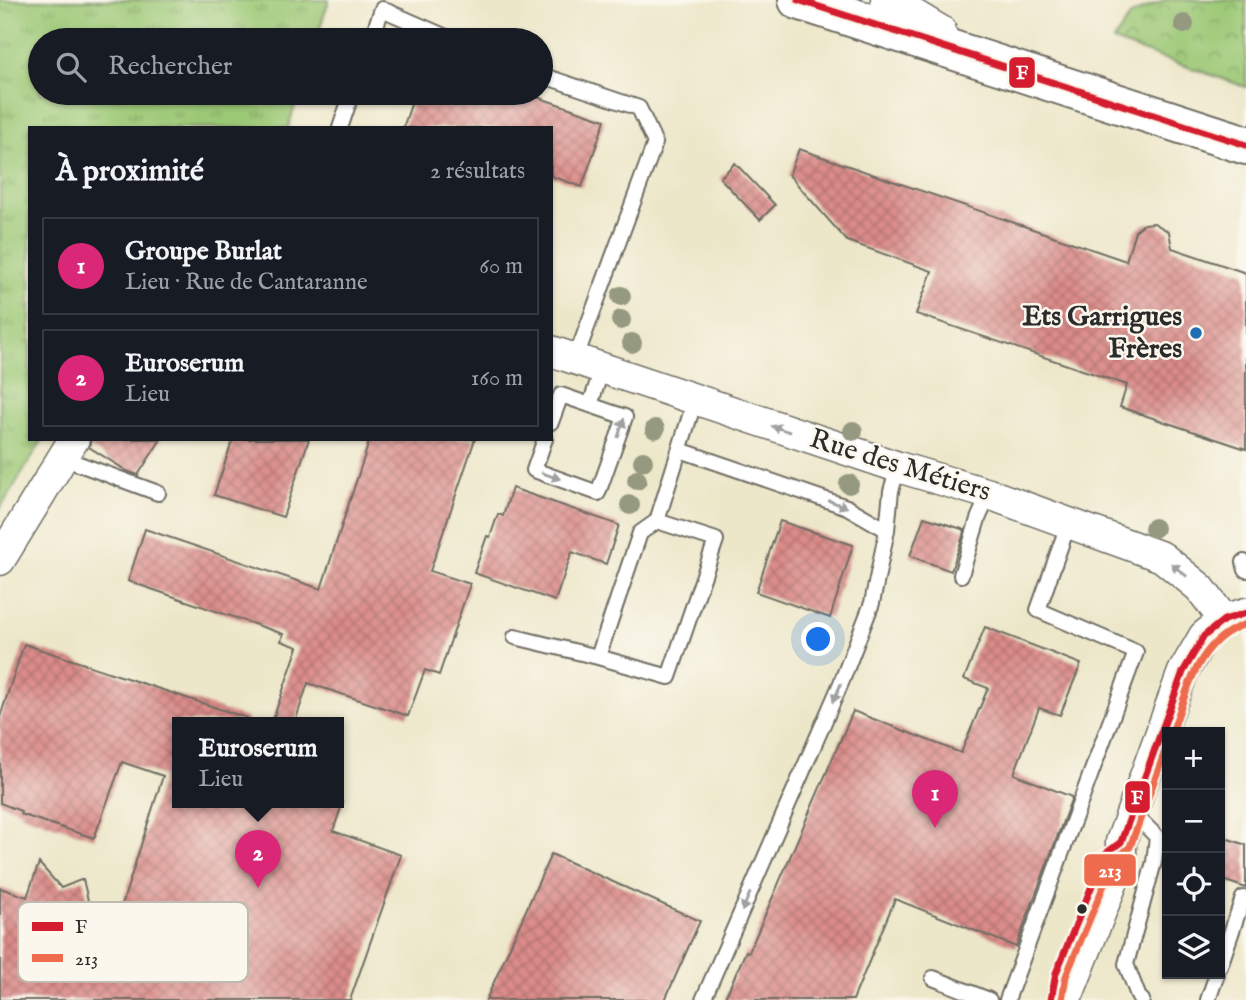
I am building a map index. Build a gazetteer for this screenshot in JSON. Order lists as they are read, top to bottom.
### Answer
{
  "streets": {
    "street": ["Rue des Métiers"]
  },
  "one_way": ["Rue des Métiers"],
  "places": ["Ets Garrigues Frères"],
  "lines": ["transit line F", "transit line 213"],
  "legend": ["F", "213"],
  "page": {
    "search": "Rechercher",
    "heading": ["À proximité", "2 résultats"],
    "list": [
      {
        "mark": "1",
        "name": "Groupe Burlat",
        "note": "Lieu · Rue de Cantaranne",
        "value": "60 m"
      },
      {
        "mark": "2",
        "name": "Euroserum",
        "note": "Lieu",
        "value": "160 m"
      }
    ],
    "popup": ["Euroserum", "Lieu"],
    "map_buttons": ["+", "−"],
    "pins": ["1", "2"]
  }
}
